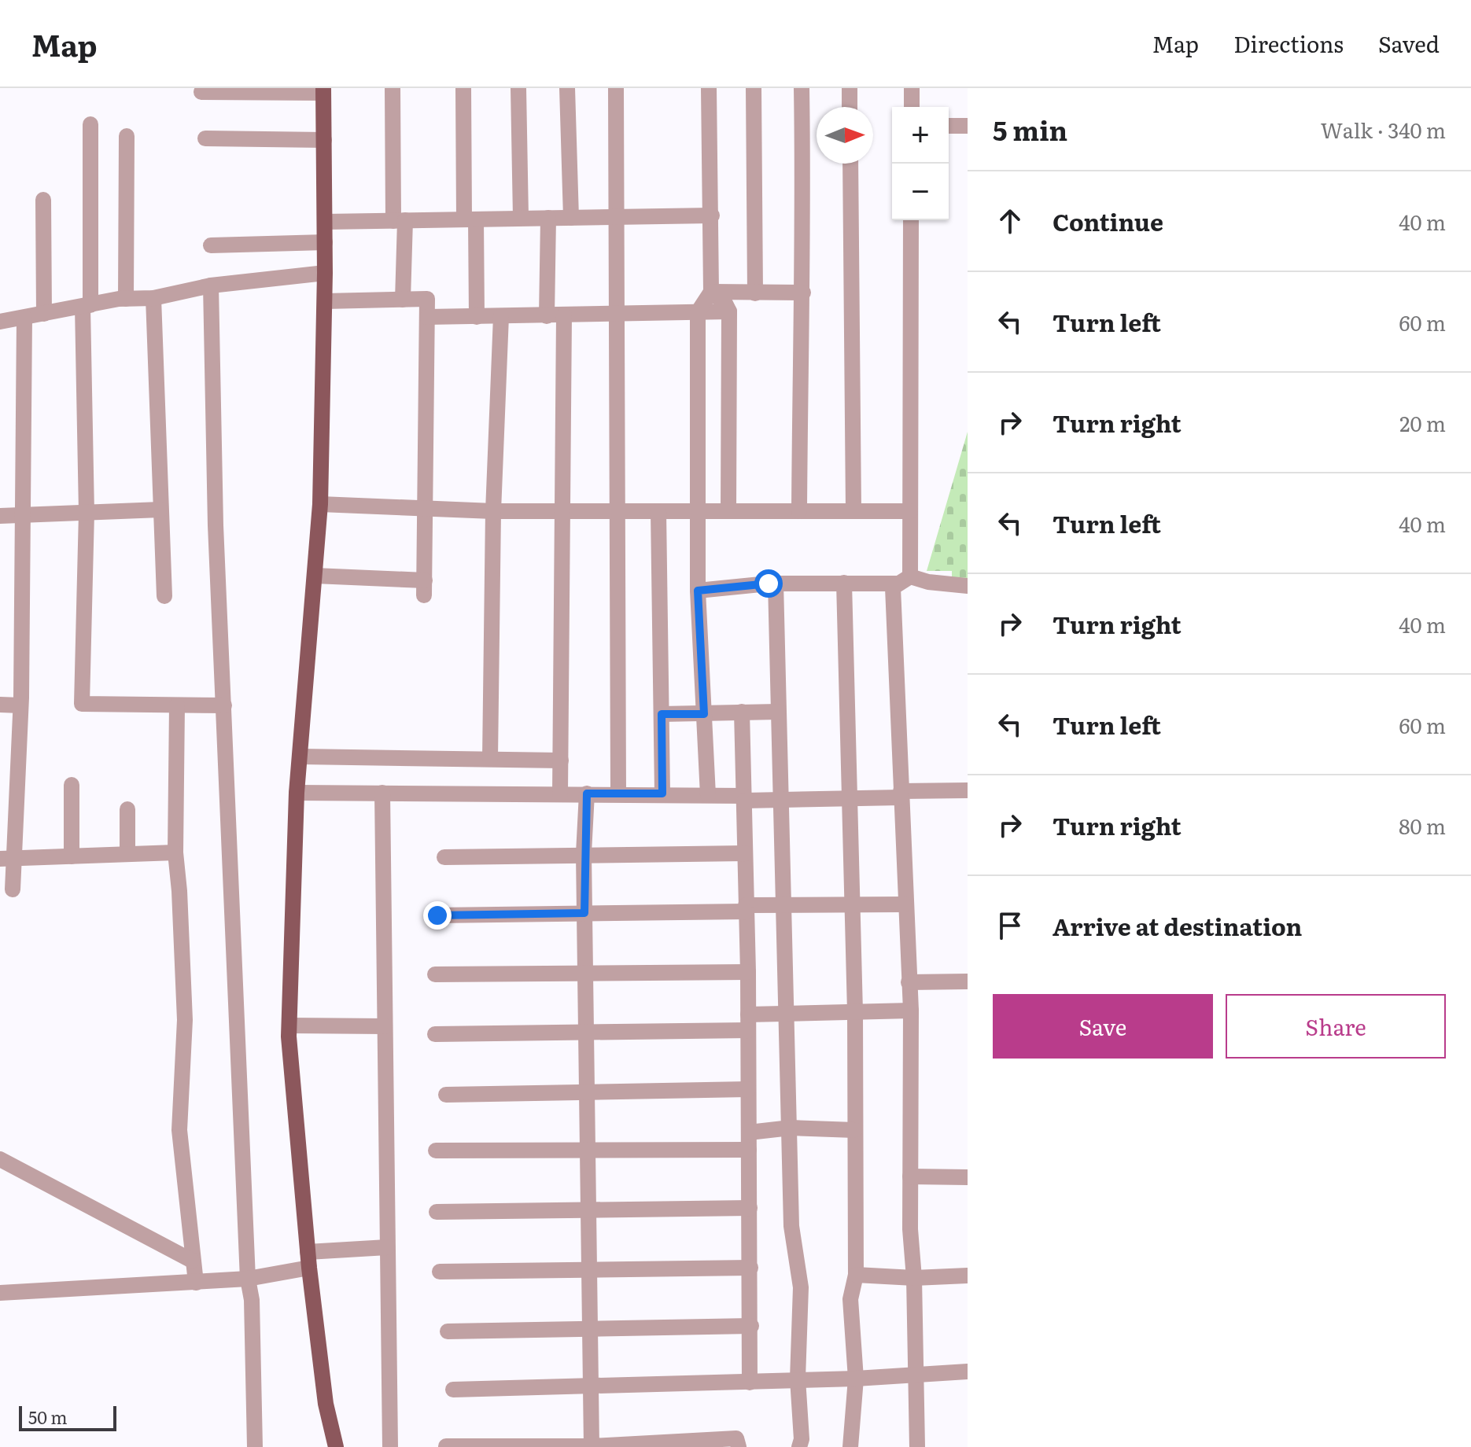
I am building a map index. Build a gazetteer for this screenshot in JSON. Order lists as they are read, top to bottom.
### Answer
{
  "scale_bar": "50 m",
  "north": "right",
  "page": {
    "header": "Map",
    "nav": ["Map", "Directions", "Saved"],
    "heading": ["5 min", "Walk · 340 m"],
    "map_buttons": ["+", "−"],
    "list": [
      ["Continue", "40 m"],
      ["Turn left", "60 m"],
      ["Turn right", "20 m"],
      ["Turn left", "40 m"],
      ["Turn right", "40 m"],
      ["Turn left", "60 m"],
      ["Turn right", "80 m"],
      "Arrive at destination"
    ],
    "buttons": ["Save", "Share"],
    "scale": "50 m"
  }
}
